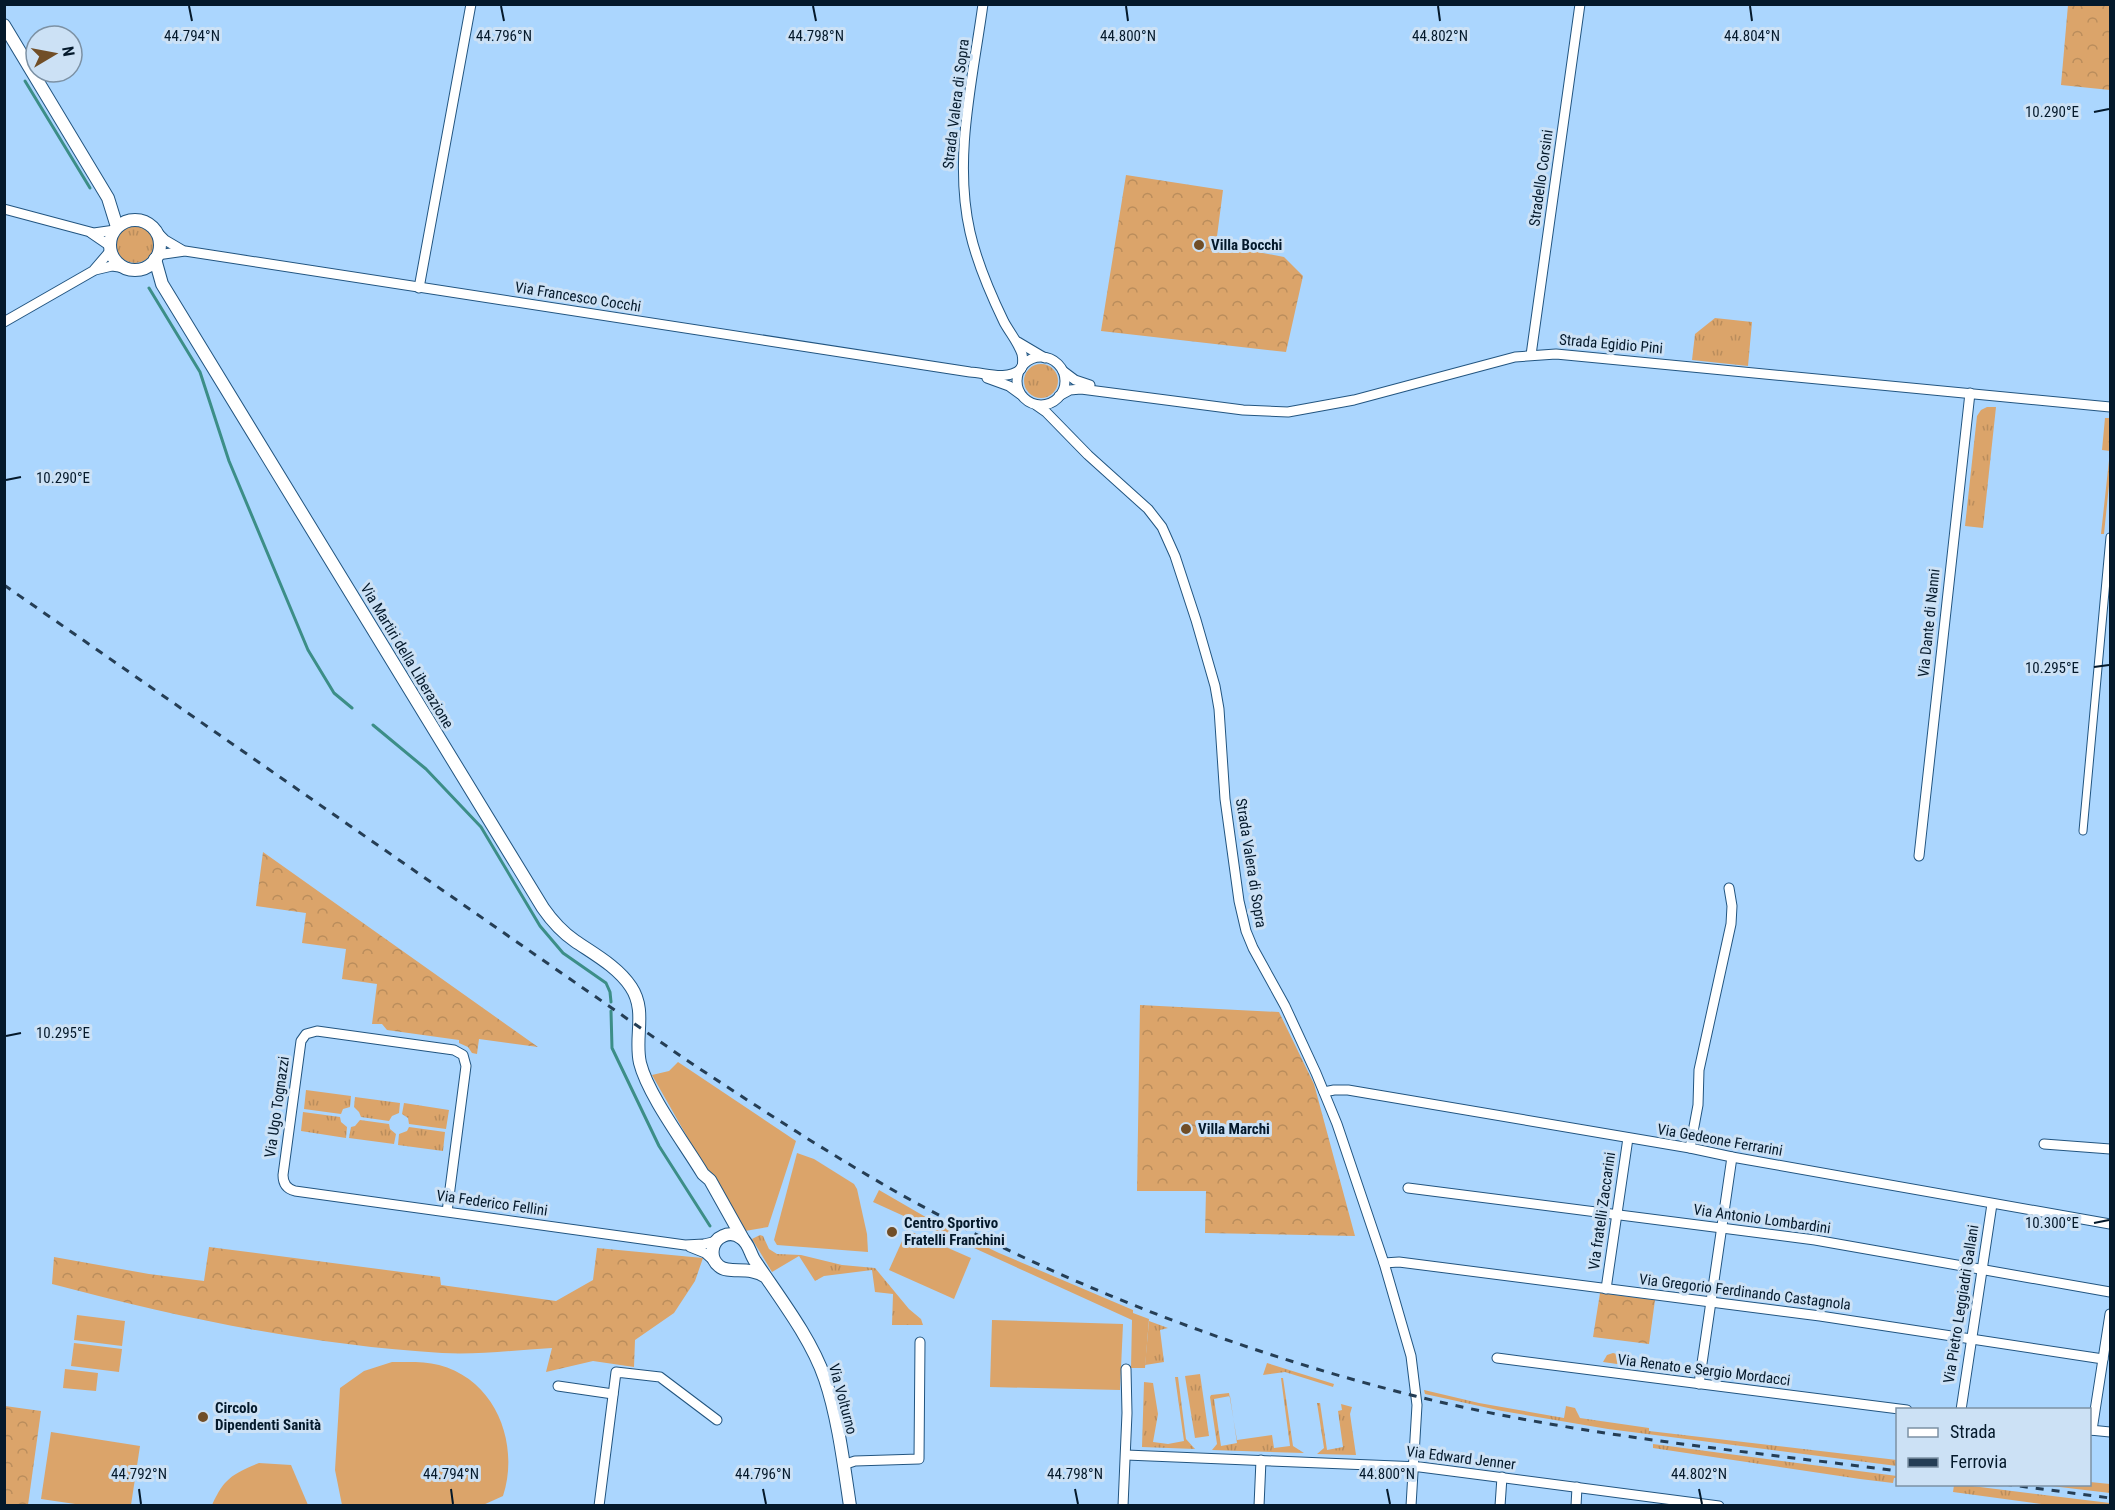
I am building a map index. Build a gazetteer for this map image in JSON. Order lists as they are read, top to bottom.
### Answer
{
  "streets": {
    "street": [
      "Strada Valera di Sopra",
      "Stradello Corsini",
      "Via Francesco Cocchi",
      "Strada Egidio Pini",
      "Via Dante di Nanni",
      "Via Martiri della Liberazione",
      "Via Ugo Tognazzi",
      "Via Gedeone Ferrarini",
      "Via Federico Fellini",
      "Via fratelli Zaccarini",
      "Via Antonio Lombardini",
      "Via Gregorio Ferdinando Castagnola",
      "Via Pietro Leggiadri Gallani",
      "Via Renato e Sergio Mordacci",
      "Via Volturno",
      "Via Edward Jenner"
    ]
  },
  "crossings": [
    ["Strada Valera di Sopra", "Via Francesco Cocchi"],
    ["Strada Valera di Sopra", "Strada Egidio Pini"],
    ["Strada Valera di Sopra", "Via Gedeone Ferrarini"],
    ["Strada Valera di Sopra", "Via Gregorio Ferdinando Castagnola"],
    ["Strada Valera di Sopra", "Via Edward Jenner"],
    ["Stradello Corsini", "Strada Egidio Pini"],
    ["Via Francesco Cocchi", "Strada Egidio Pini"],
    ["Via Francesco Cocchi", "Via Martiri della Liberazione"],
    ["Strada Egidio Pini", "Via Dante di Nanni"],
    ["Via Martiri della Liberazione", "Via Volturno"],
    ["Via Ugo Tognazzi", "Via Federico Fellini"],
    ["Via Gedeone Ferrarini", "Via fratelli Zaccarini"],
    ["Via Gedeone Ferrarini", "Via Pietro Leggiadri Gallani"],
    ["Via Federico Fellini", "Via Volturno"],
    ["Via fratelli Zaccarini", "Via Antonio Lombardini"],
    ["Via fratelli Zaccarini", "Via Gregorio Ferdinando Castagnola"],
    ["Via Antonio Lombardini", "Via Pietro Leggiadri Gallani"],
    ["Via Gregorio Ferdinando Castagnola", "Via Pietro Leggiadri Gallani"]
  ],
  "places": [
    "Villa Bocchi",
    "Villa Marchi",
    "Centro Sportivo Fratelli Franchini",
    "Circolo Dipendenti Sanità"
  ],
  "legend": ["Strada", "Ferrovia"],
  "north": "right",
  "coordinates": [
    "44.794°N",
    "44.796°N",
    "44.798°N",
    "44.800°N",
    "44.804°N",
    "44.802°N",
    "10.290°E",
    "10.295°E",
    "10.300°E",
    "44.792°N"
  ]
}
